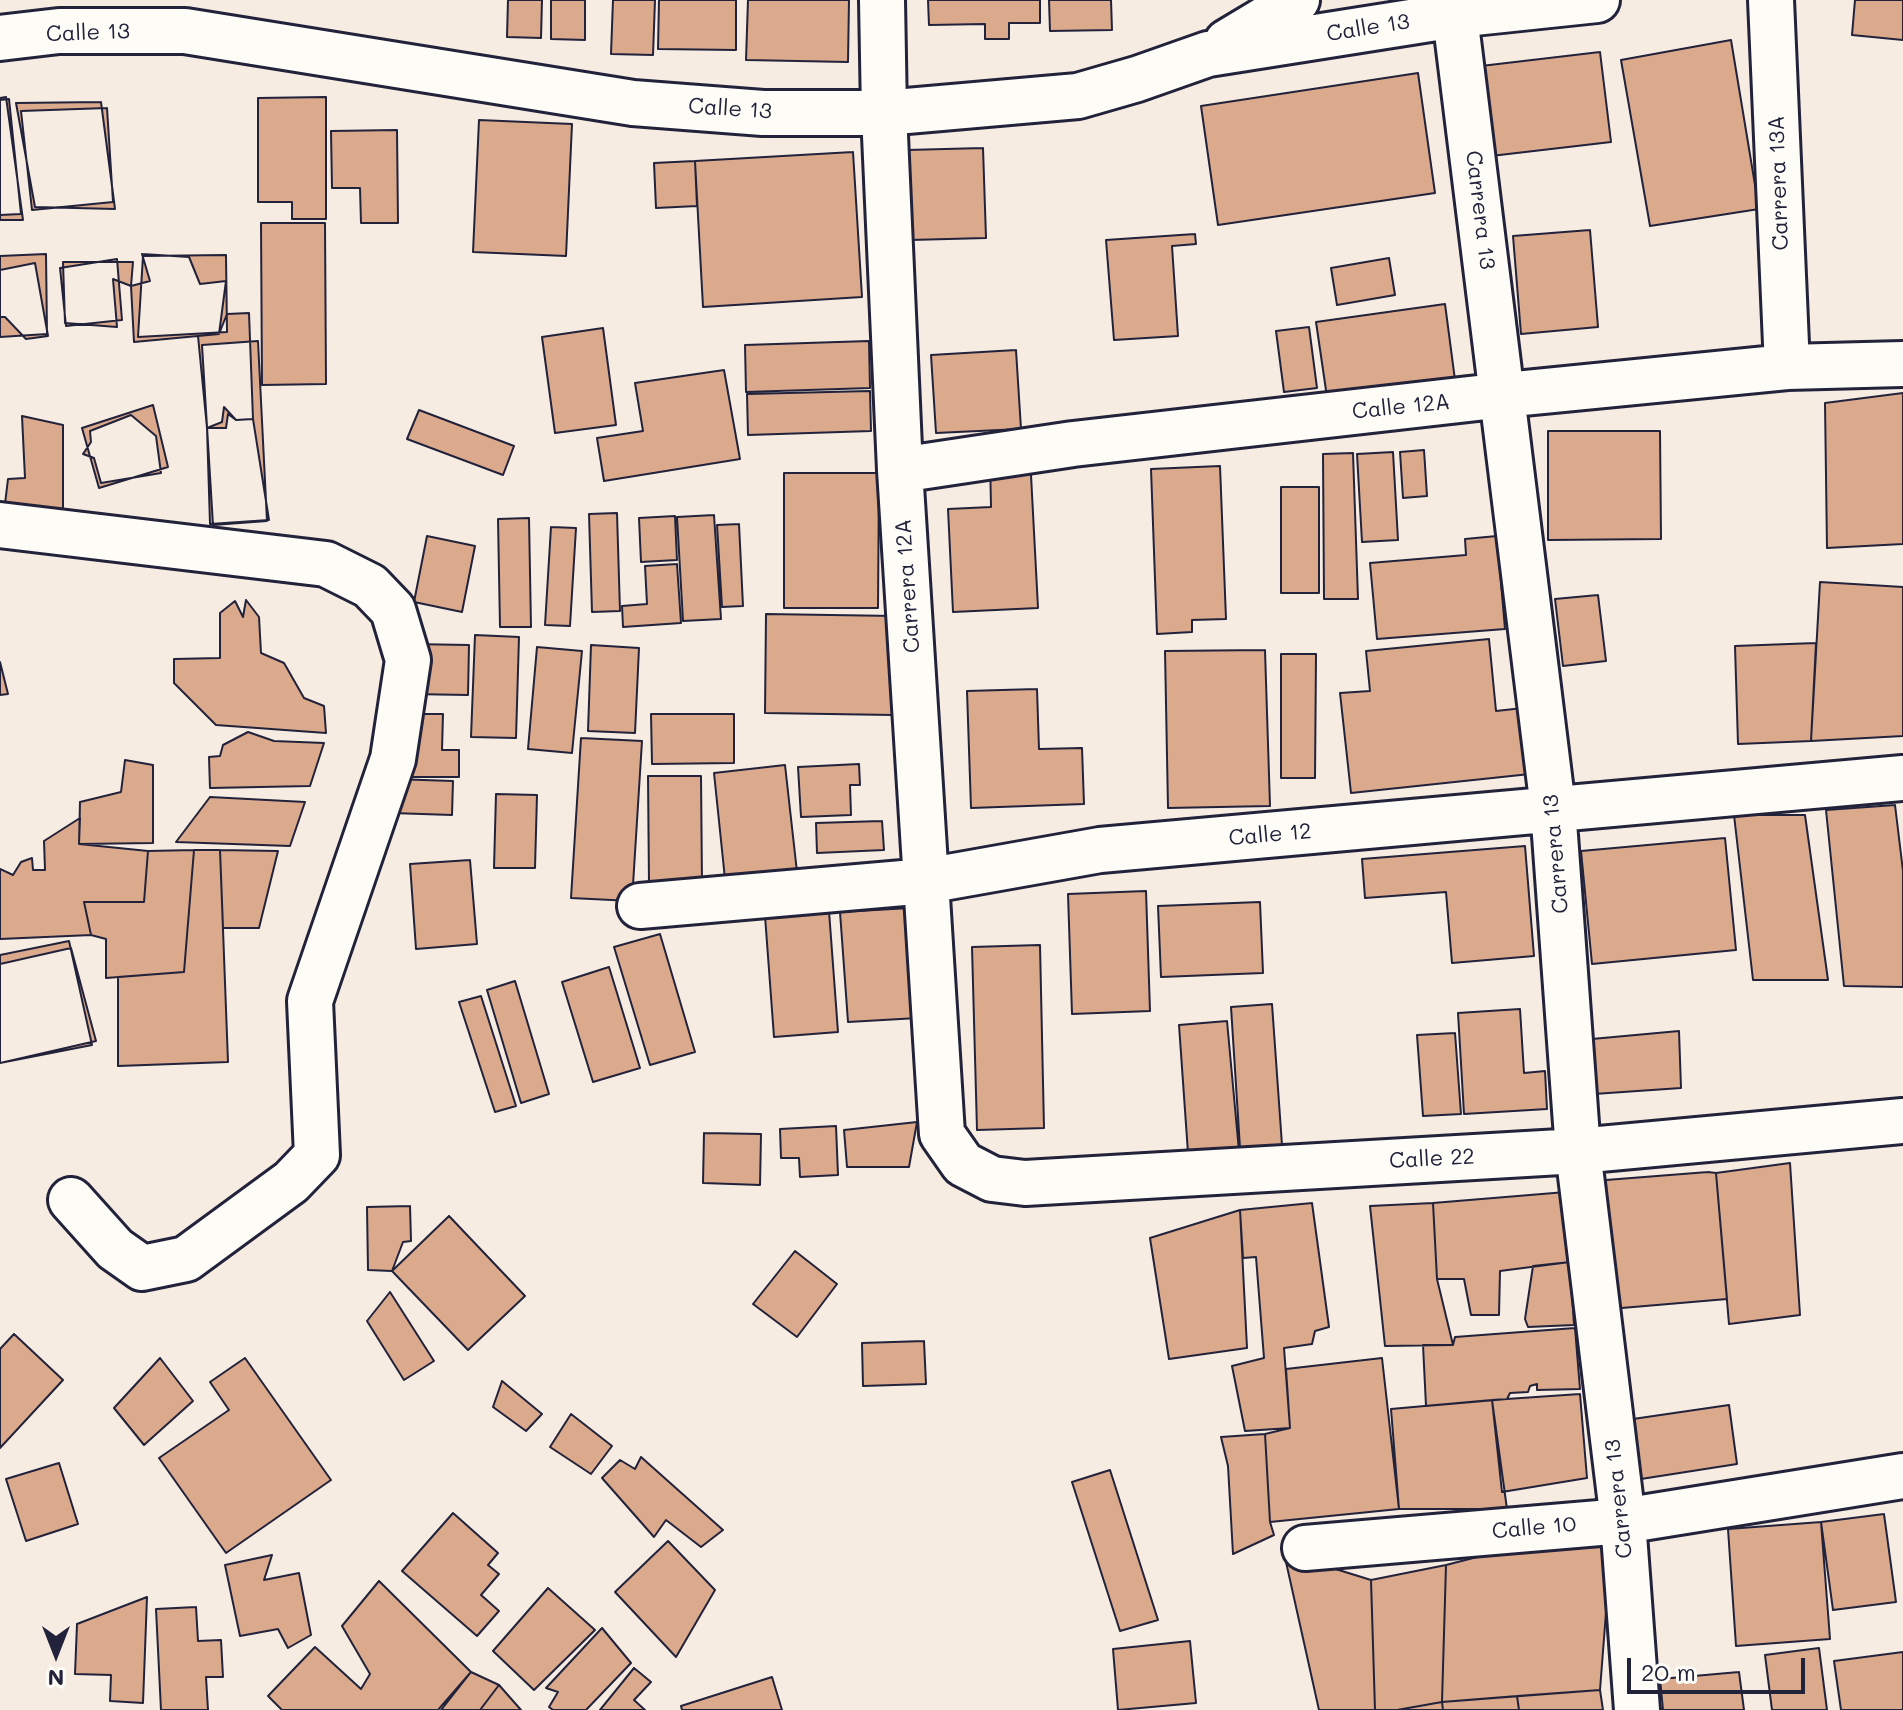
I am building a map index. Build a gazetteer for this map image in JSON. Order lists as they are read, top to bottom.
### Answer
{
  "streets": {
    "street": [
      "Calle 13",
      "Carrera 13A",
      "Carrera 13",
      "Calle 12A",
      "Carrera 12A",
      "Calle 12",
      "Calle 22",
      "Calle 10"
    ]
  },
  "crossings": [
    ["Calle 13", "Carrera 13"],
    ["Calle 13", "Carrera 12A"],
    ["Carrera 13A", "Calle 12A"],
    ["Carrera 13", "Calle 12A"],
    ["Carrera 13", "Calle 12"],
    ["Carrera 13", "Calle 22"],
    ["Carrera 13", "Calle 10"],
    ["Calle 12A", "Carrera 12A"],
    ["Carrera 12A", "Calle 12"],
    ["Carrera 12A", "Calle 22"]
  ],
  "scale_bar": "20 m",
  "north": "bottom"
}
